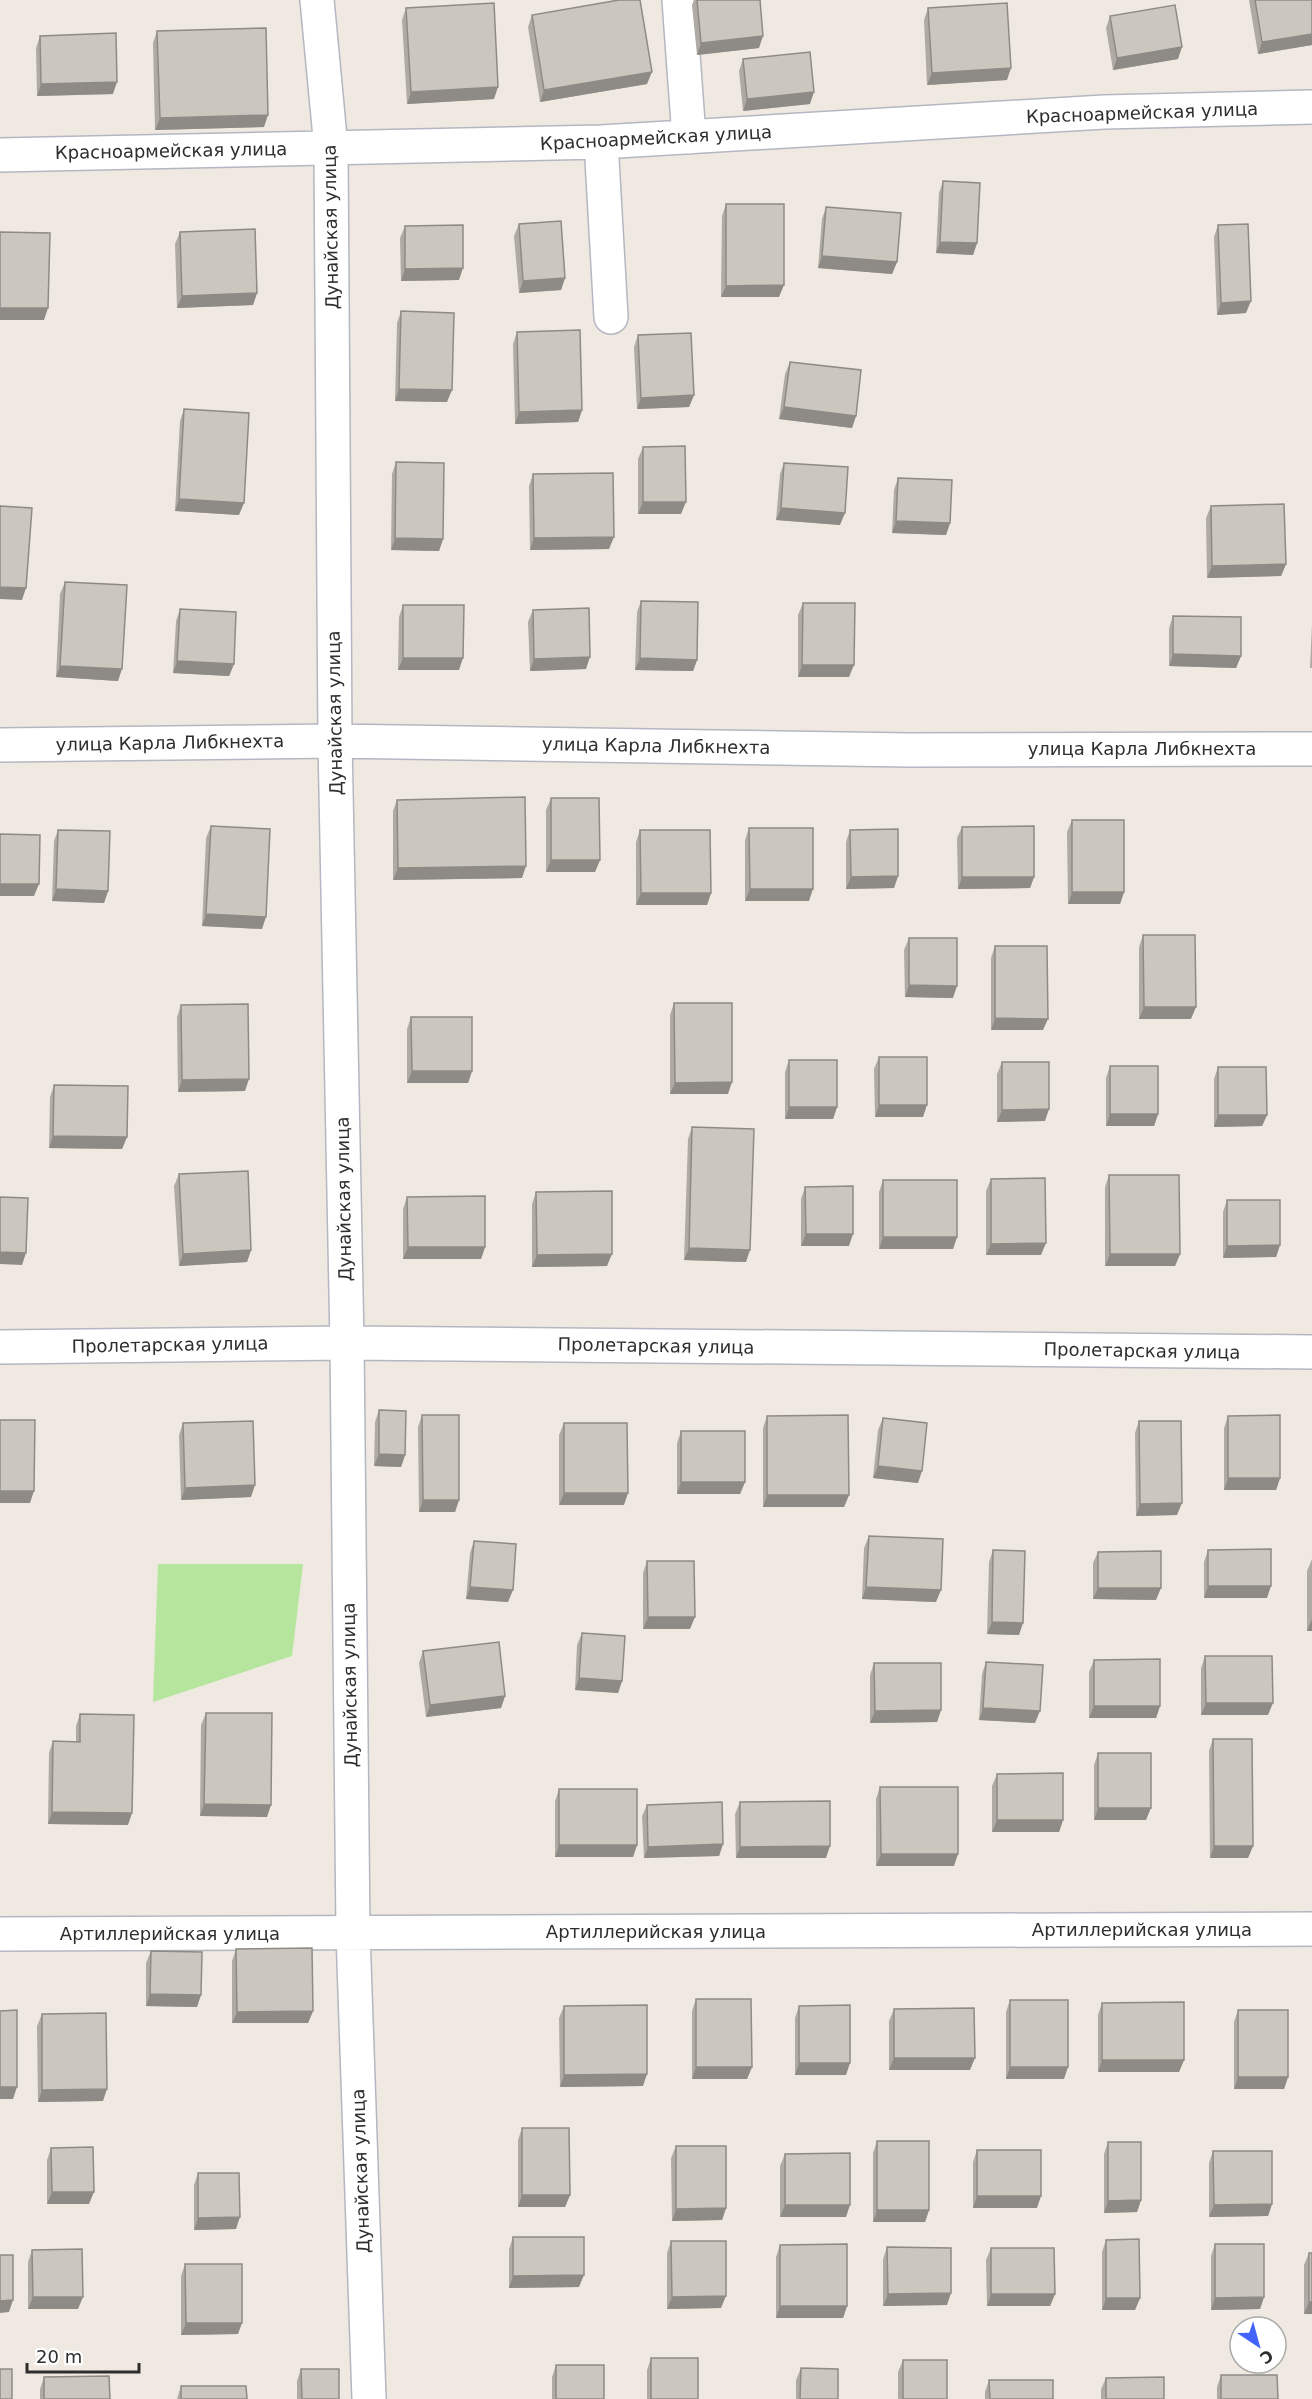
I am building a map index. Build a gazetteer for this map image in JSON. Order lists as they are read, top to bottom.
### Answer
{
  "streets": {
    "street": [
      "Красноармейская улица",
      "Дунайская улица",
      "улица Карла Либкнехта",
      "Пролетарская улица",
      "Артиллерийская улица"
    ]
  },
  "crossings": [
    ["Красноармейская улица", "Дунайская улица"],
    ["Дунайская улица", "улица Карла Либкнехта"],
    ["Дунайская улица", "Пролетарская улица"],
    ["Дунайская улица", "Артиллерийская улица"]
  ],
  "scale_bar": "20 m",
  "north": "bottom right"
}
